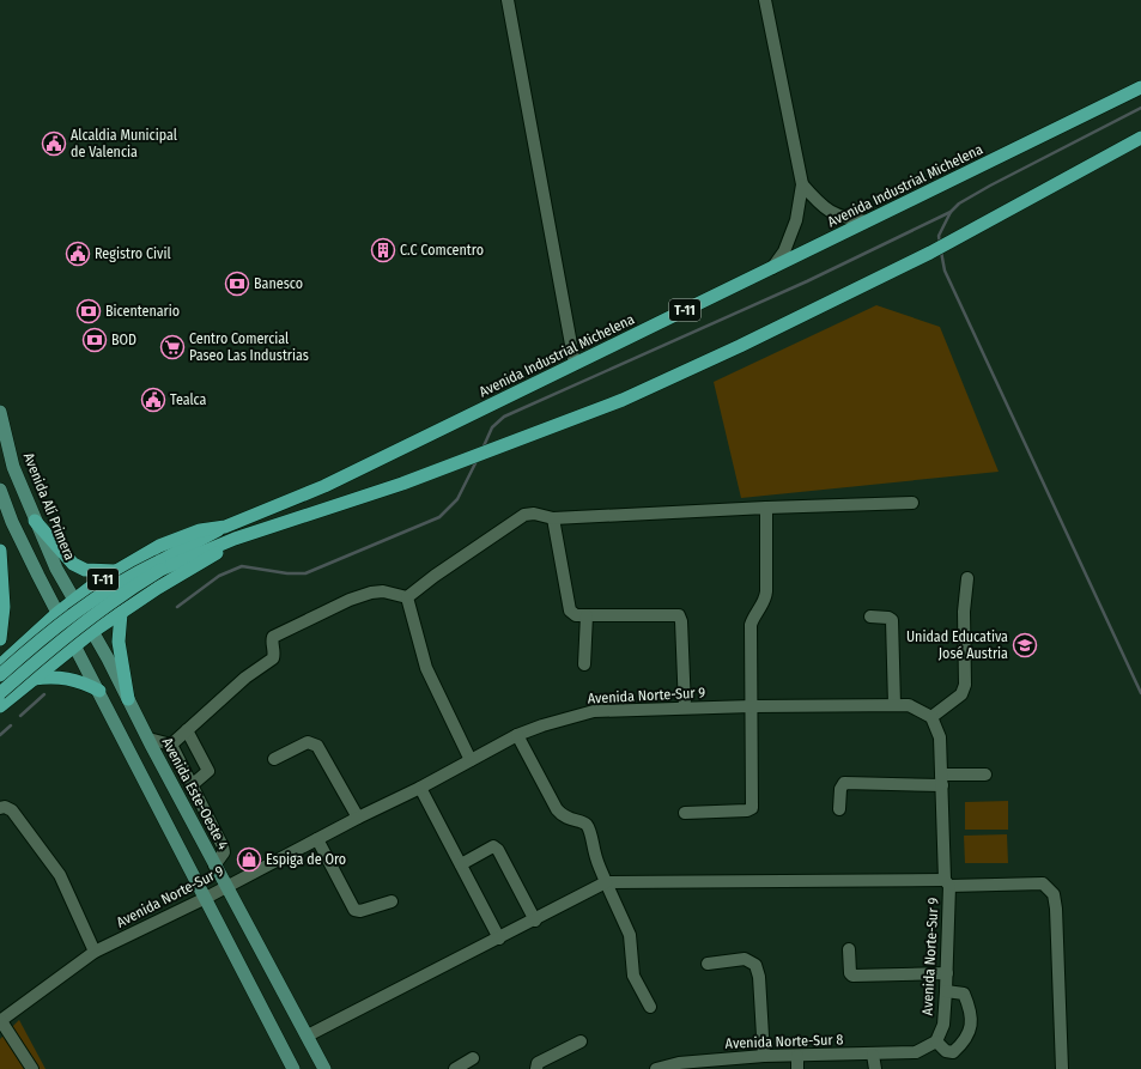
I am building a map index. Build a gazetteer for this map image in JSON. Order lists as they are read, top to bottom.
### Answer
{
  "streets": {
    "main road": [
      "Avenida Industrial Michelena",
      "T-11",
      "Avenida Alí Primera",
      "Avenida Este-Oeste 4"
    ],
    "street": ["Avenida Norte-Sur 9", "Avenida Norte-Sur 8"]
  },
  "crossings": [
    ["Avenida Industrial Michelena", "T-11"],
    ["Avenida Industrial Michelena", "Avenida Alí Primera"],
    ["T-11", "Avenida Alí Primera"],
    ["Avenida Alí Primera", "Avenida Este-Oeste 4"],
    ["Avenida Norte-Sur 9", "Avenida Este-Oeste 4"],
    ["Avenida Norte-Sur 9", "Avenida Norte-Sur 8"]
  ],
  "places": {
    "public building": ["Alcaldia Municipal de Valencia", "Registro Civil", "Tealca"],
    "building": ["C.C Comcentro"],
    "bank": ["Banesco", "Bicentenario", "BOD"],
    "supermarket": ["Centro Comercial Paseo Las Industrias"],
    "school or university": ["Unidad Educativa José Austria"],
    "shop": ["Espiga de Oro"]
  }
}
